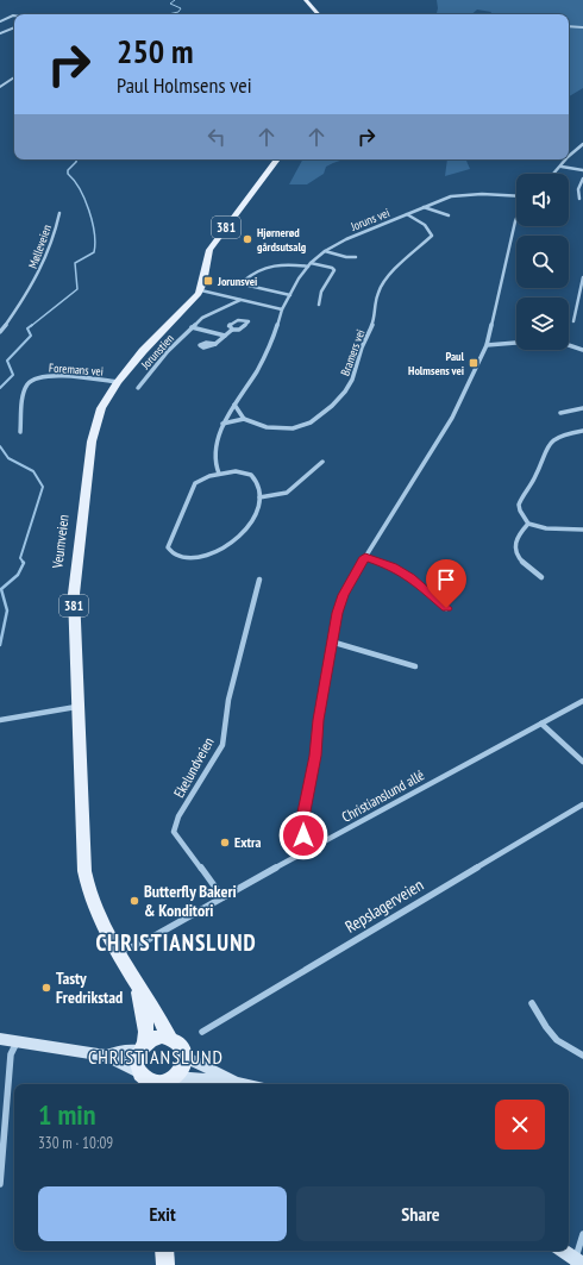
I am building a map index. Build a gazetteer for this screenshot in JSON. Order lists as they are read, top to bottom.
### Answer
{
  "streets": {
    "main road": ["381", "Veumveien"],
    "street": [
      "Joruns vei",
      "Mølleveien",
      "Jorunstien",
      "Bramers vei",
      "Foremans vei",
      "Ekelundveien",
      "Christianslund allé",
      "Repslagerveien"
    ]
  },
  "crossings": [
    ["Joruns vei", "Bramers vei"],
    ["381", "Veumveien"],
    ["Foremans vei", "Veumveien"],
    ["Veumveien", "Christianslund allé"],
    ["Ekelundveien", "Christianslund allé"]
  ],
  "districts": ["CHRISTIANSLUND", "CHRISTIANSLUND"],
  "places": {
    "other": [
      "Hjørnerød gårdsutsalg",
      "Extra",
      "Butterfly Bakeri & Konditori",
      "Tasty Fredrikstad"
    ],
    "transit": ["Jorunsvei", "Paul Holmsens vei"]
  },
  "page": {
    "turn": ["250 m", "Paul Holmsens vei"],
    "heading": ["1 min", "330 m · 10:09"],
    "buttons": ["Exit", "Share"]
  }
}
